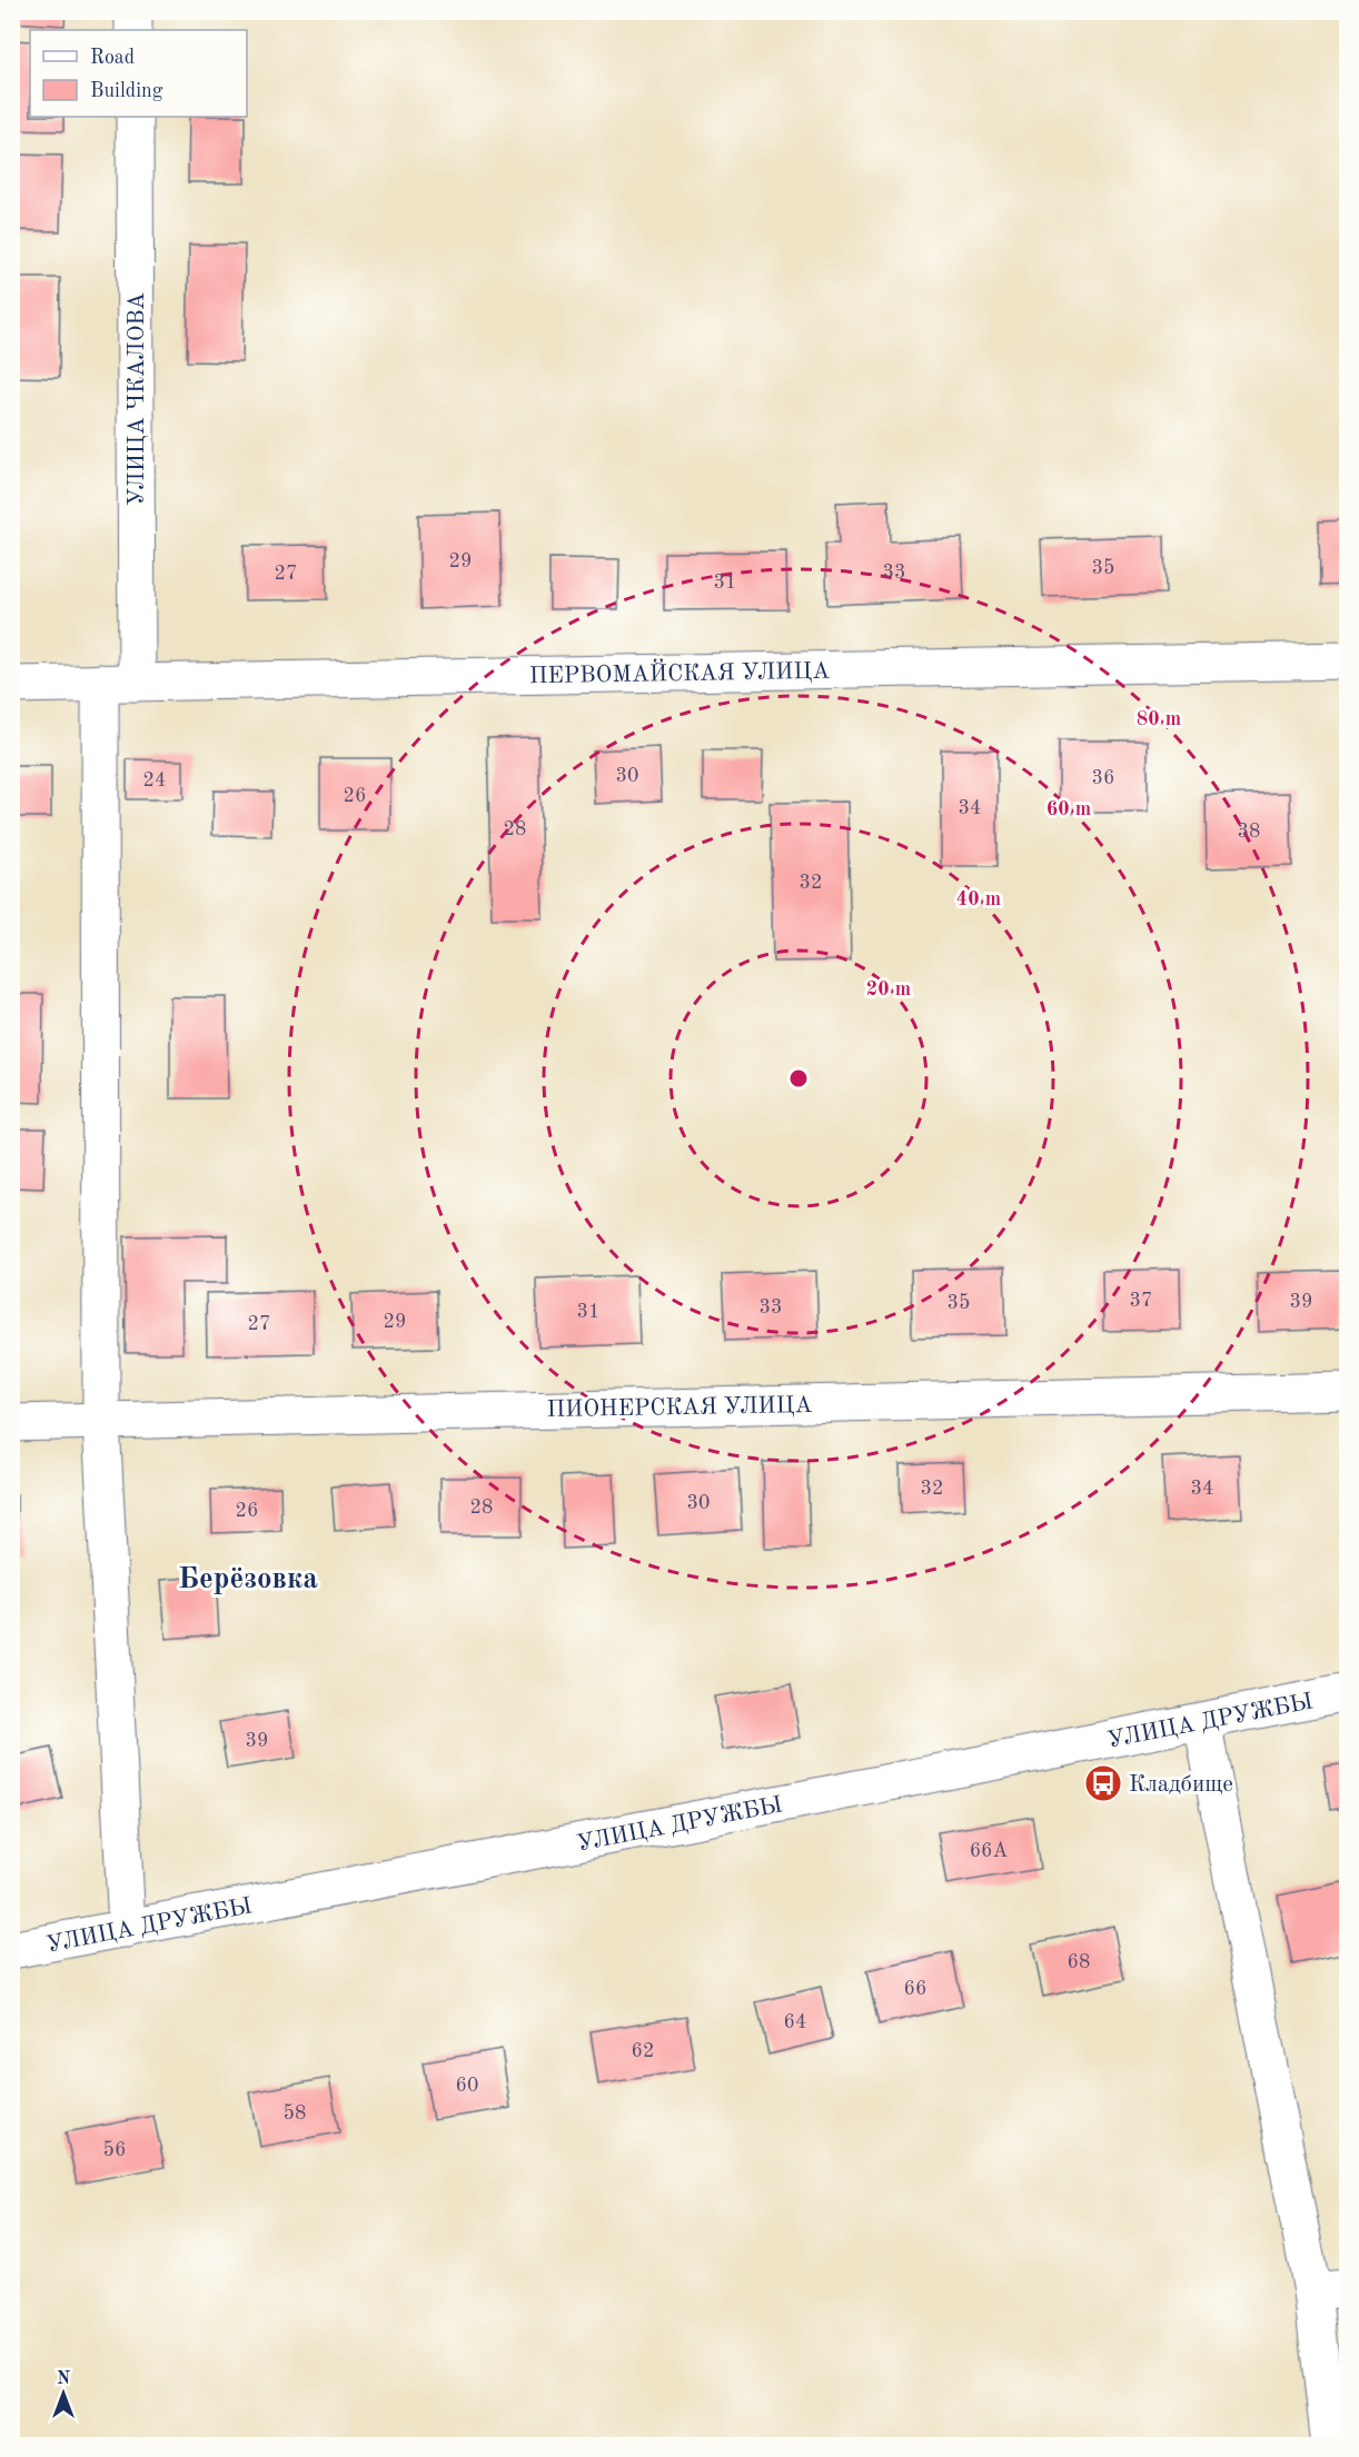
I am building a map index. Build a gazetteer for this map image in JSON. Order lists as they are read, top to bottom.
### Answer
{
  "streets": {
    "street": [
      "УЛИЦА ЧКАЛОВА",
      "ПЕРВОМАЙСКАЯ УЛИЦА",
      "ПИОНЕРСКАЯ УЛИЦА",
      "УЛИЦА ДРУЖБЫ"
    ]
  },
  "crossings": [
    ["УЛИЦА ЧКАЛОВА", "ПЕРВОМАЙСКАЯ УЛИЦА"]
  ],
  "districts": ["Берёзовка"],
  "places": {
    "bus stop": ["Кладбище"]
  },
  "house_numbers": [
    "29",
    "35",
    "33",
    "27",
    "31",
    "30",
    "36",
    "24",
    "26",
    "34",
    "28",
    "38",
    "32",
    "37",
    "39",
    "35",
    "33",
    "31",
    "29",
    "27",
    "32",
    "34",
    "30",
    "28",
    "26",
    "39",
    "66А",
    "68",
    "66",
    "64",
    "62",
    "60",
    "58",
    "56"
  ],
  "legend": ["Road", "Building"],
  "north": "top",
  "rings": [
    "80 m",
    "60 m",
    "40 m",
    "20 m"
  ]
}
